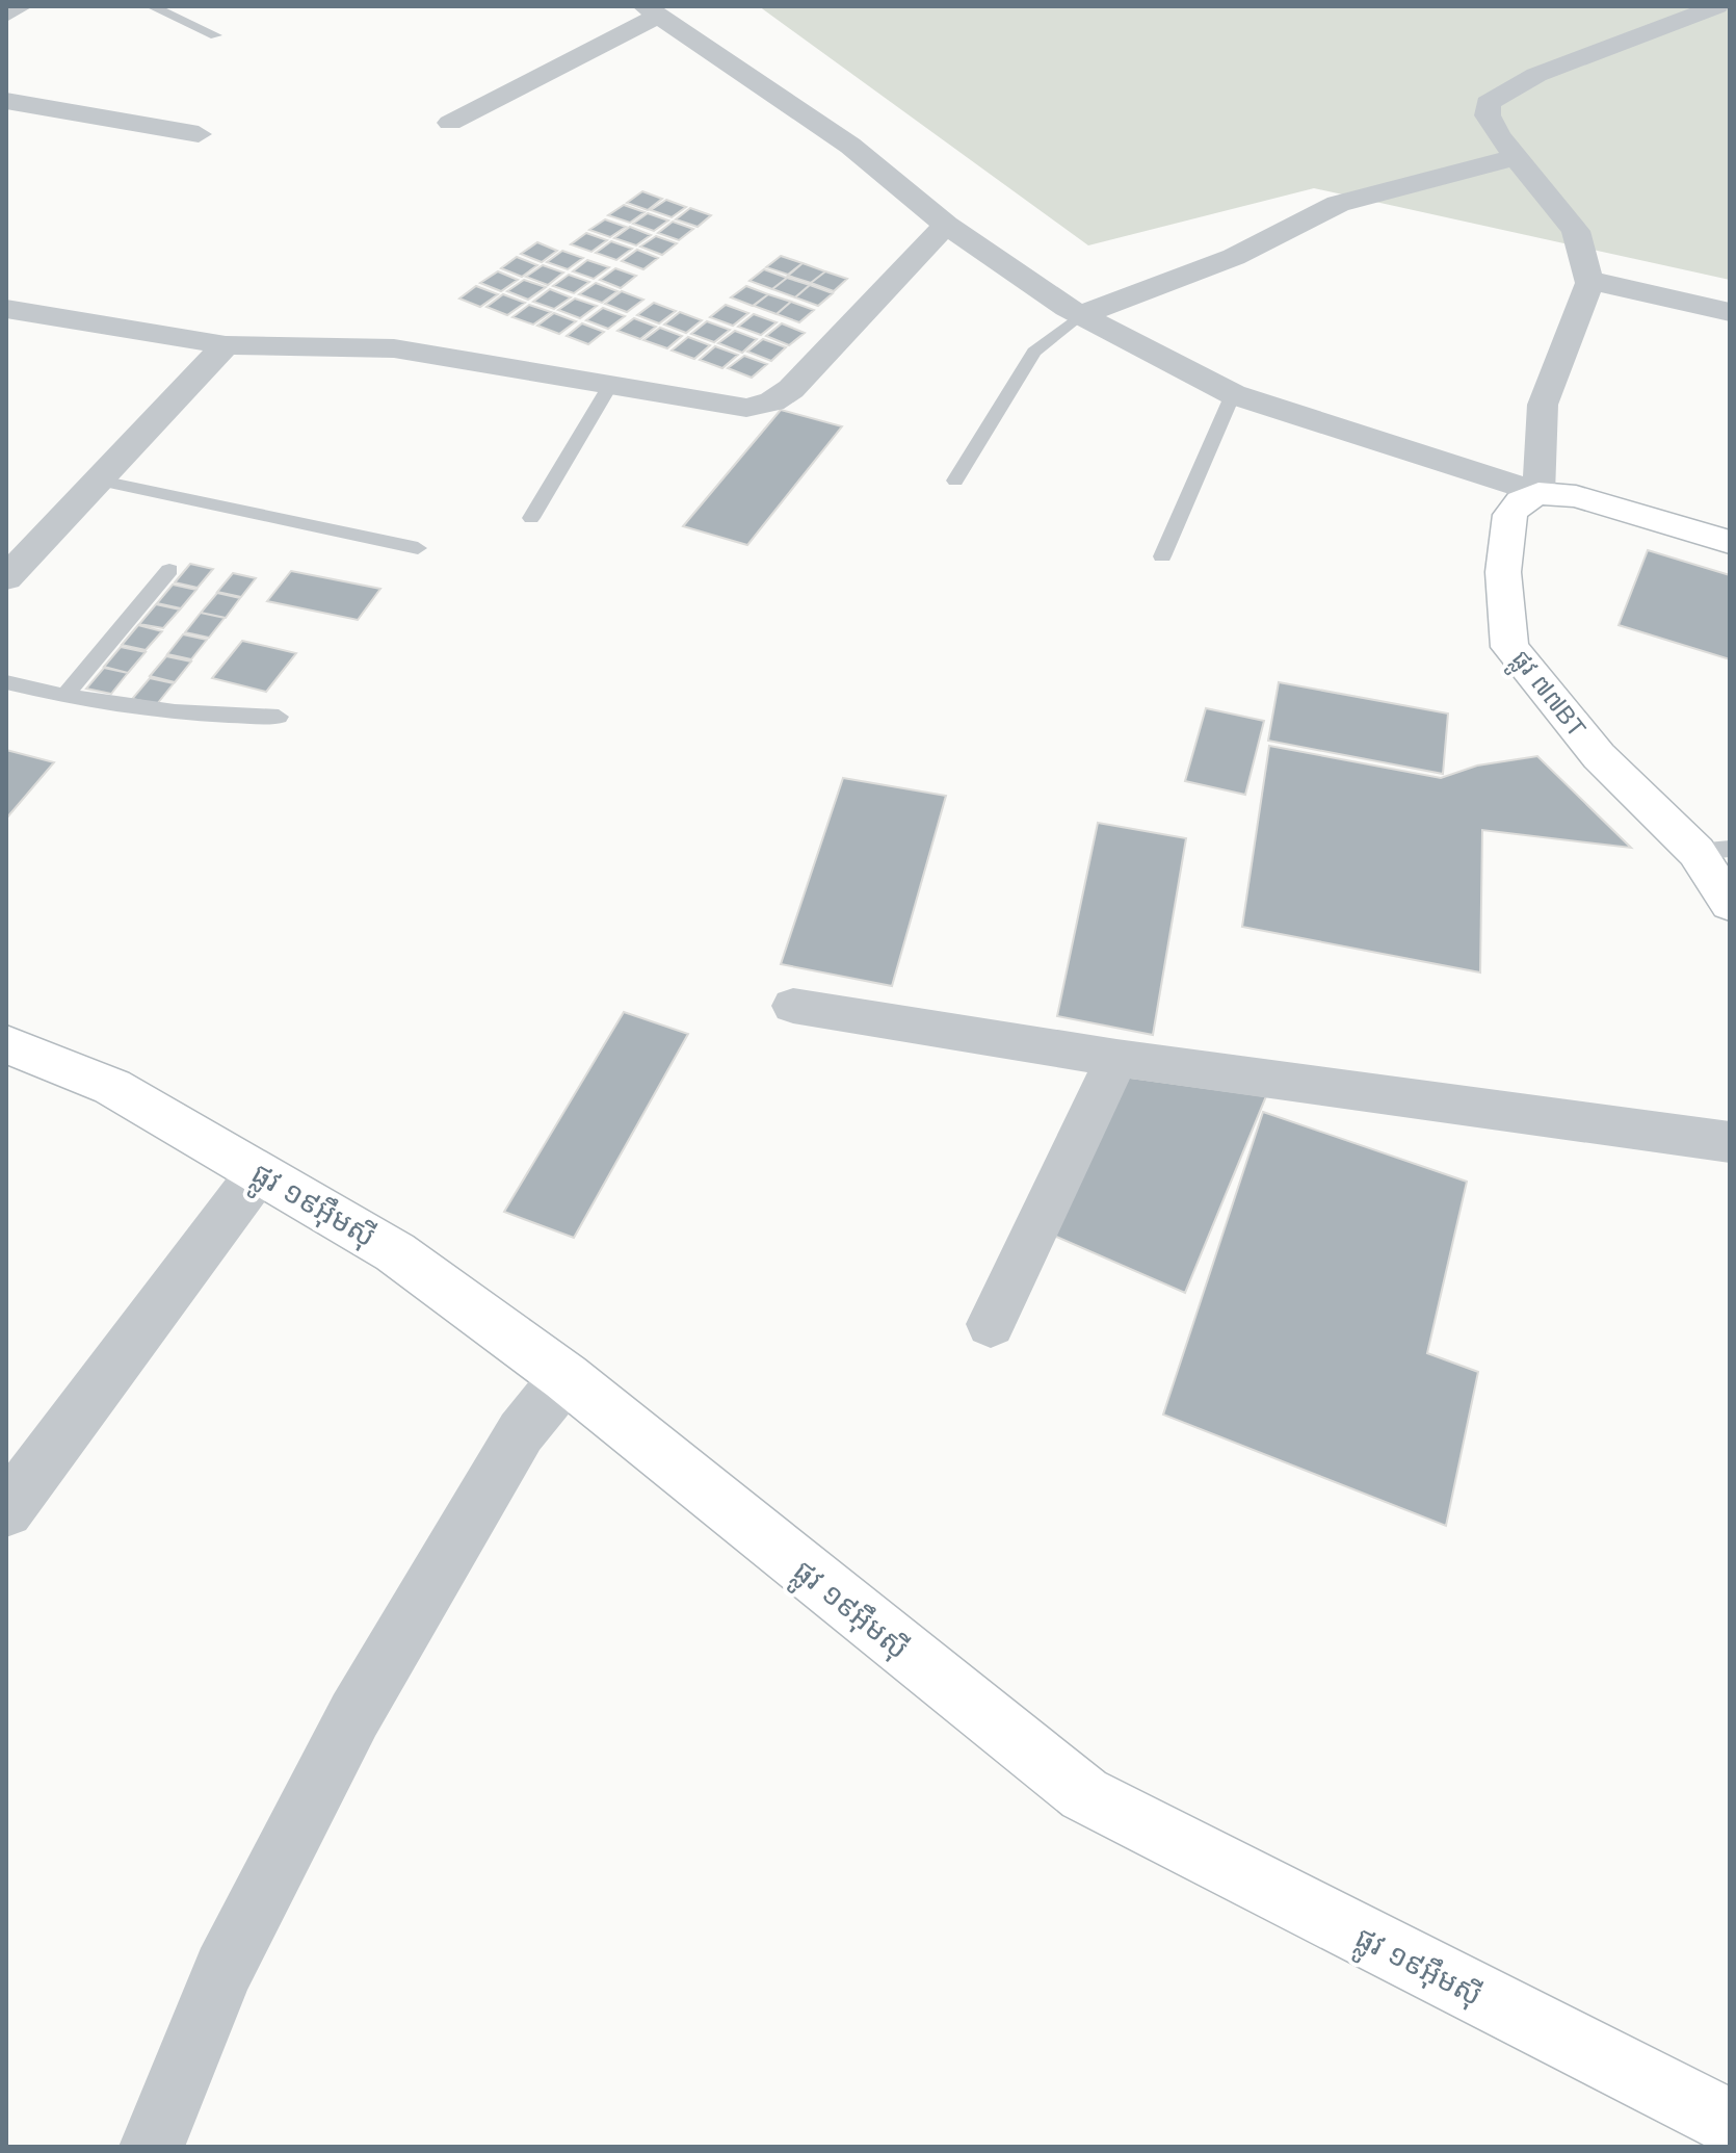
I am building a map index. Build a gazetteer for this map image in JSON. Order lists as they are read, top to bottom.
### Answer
{
  "streets": {
    "street": ["ផ្លូវ ៧៧BT", "ផ្លូវ ១៩អ៊ឹមស៊ី"]
  }
}
